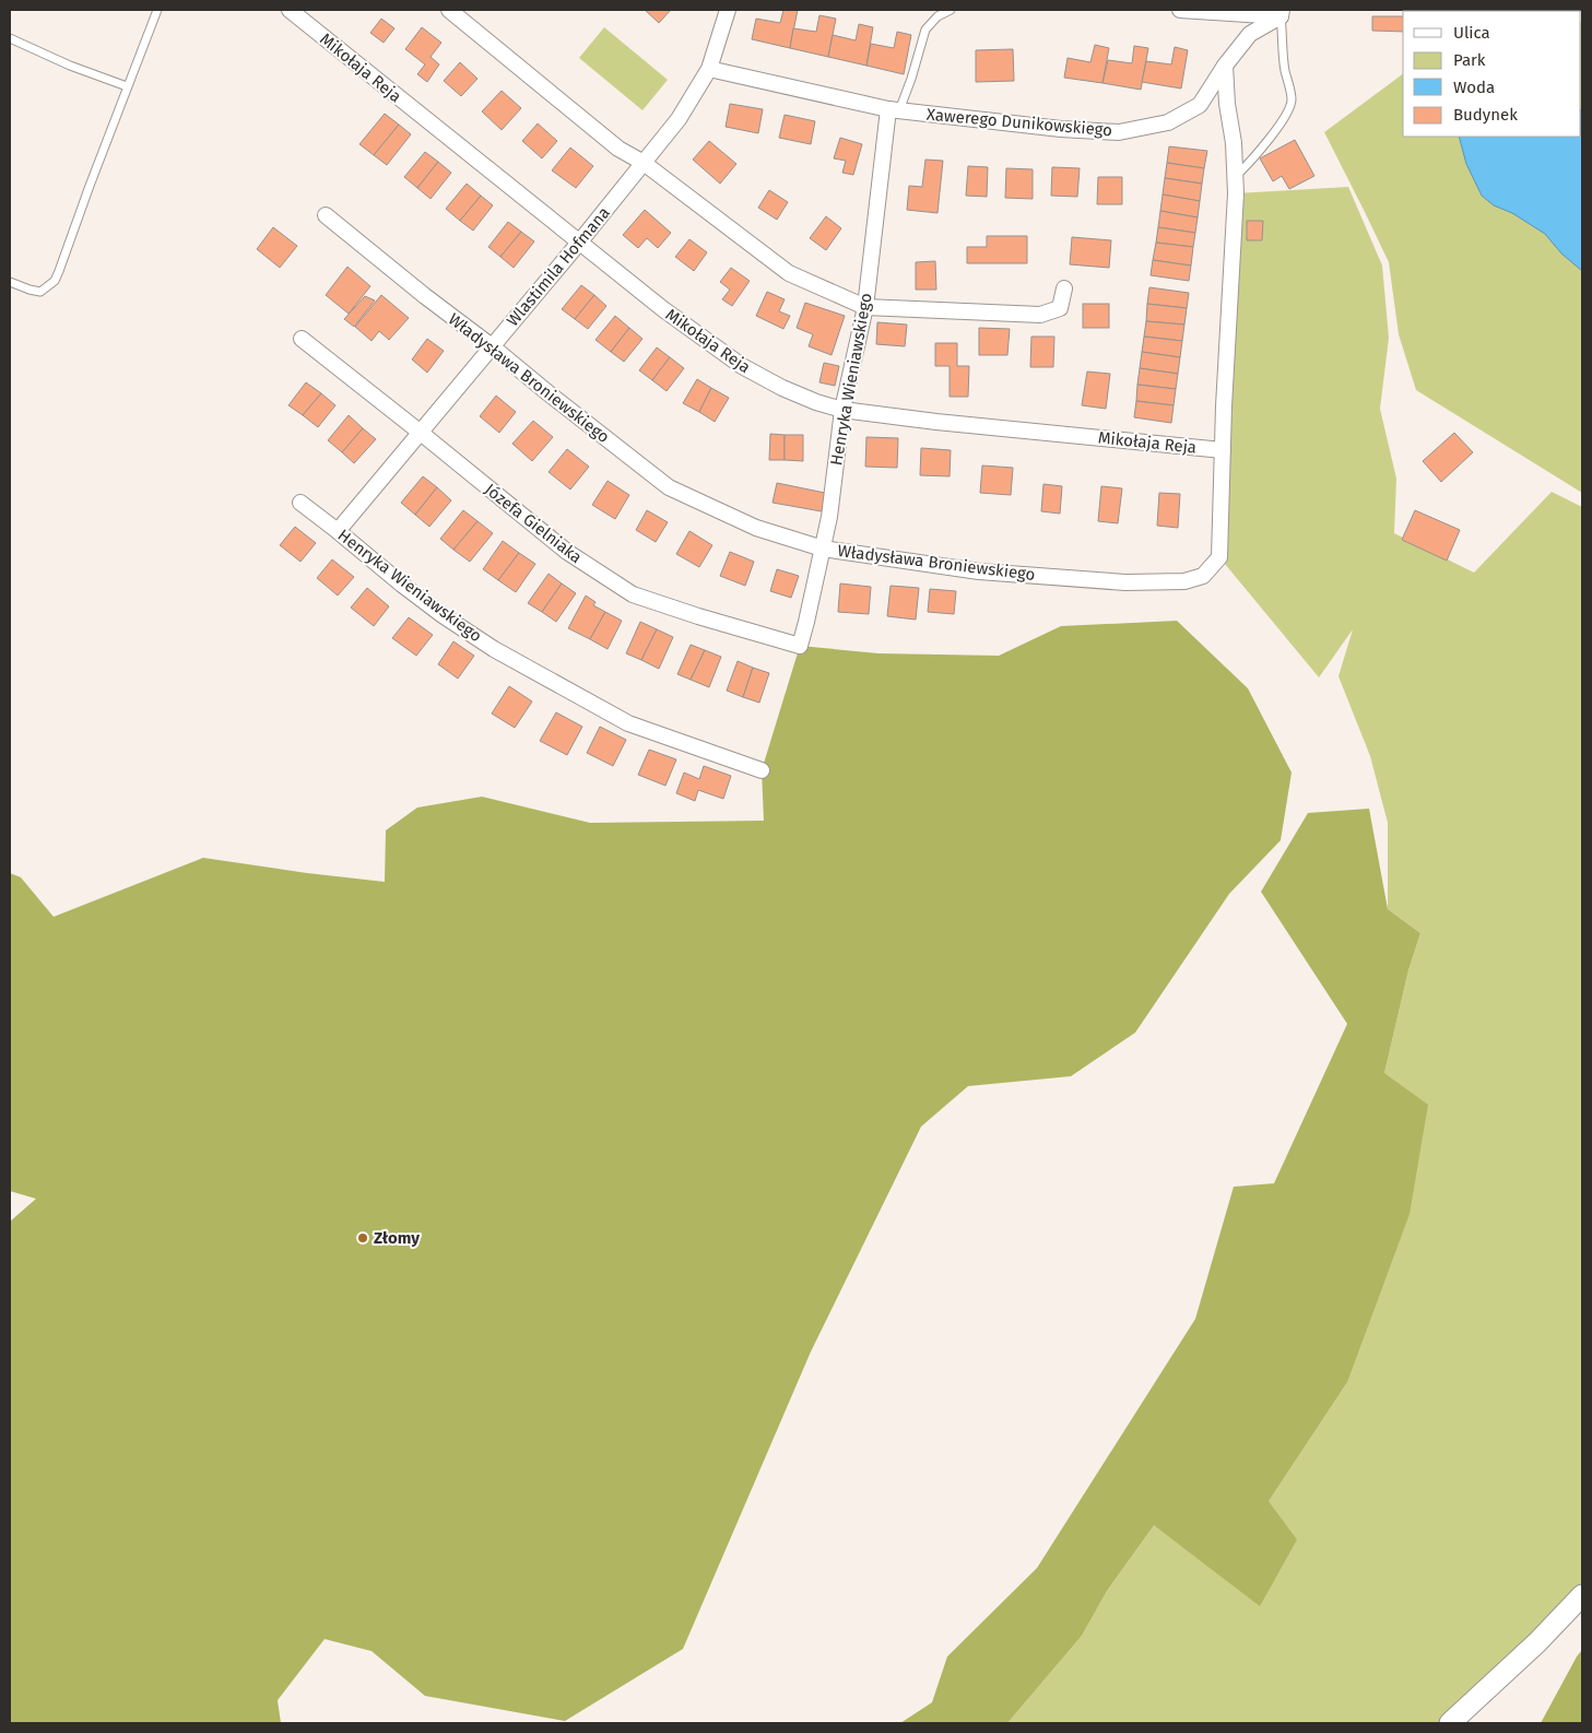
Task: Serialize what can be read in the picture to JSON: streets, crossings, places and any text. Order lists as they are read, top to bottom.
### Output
{
  "streets": {
    "street": [
      "Mikołaja Reja",
      "Xawerego Dunikowskiego",
      "Wlastimila Hofmana",
      "Władysława Broniewskiego",
      "Henryka Wieniawskiego",
      "Józefa Gielniaka"
    ]
  },
  "crossings": [
    ["Mikołaja Reja", "Wlastimila Hofmana"],
    ["Mikołaja Reja", "Władysława Broniewskiego"],
    ["Mikołaja Reja", "Henryka Wieniawskiego"],
    ["Xawerego Dunikowskiego", "Wlastimila Hofmana"],
    ["Xawerego Dunikowskiego", "Władysława Broniewskiego"],
    ["Xawerego Dunikowskiego", "Henryka Wieniawskiego"],
    ["Wlastimila Hofmana", "Władysława Broniewskiego"],
    ["Wlastimila Hofmana", "Henryka Wieniawskiego"],
    ["Wlastimila Hofmana", "Józefa Gielniaka"],
    ["Władysława Broniewskiego", "Henryka Wieniawskiego"],
    ["Henryka Wieniawskiego", "Józefa Gielniaka"]
  ],
  "places": ["Złomy"],
  "legend": [
    "Ulica",
    "Park",
    "Woda",
    "Budynek"
  ]
}
